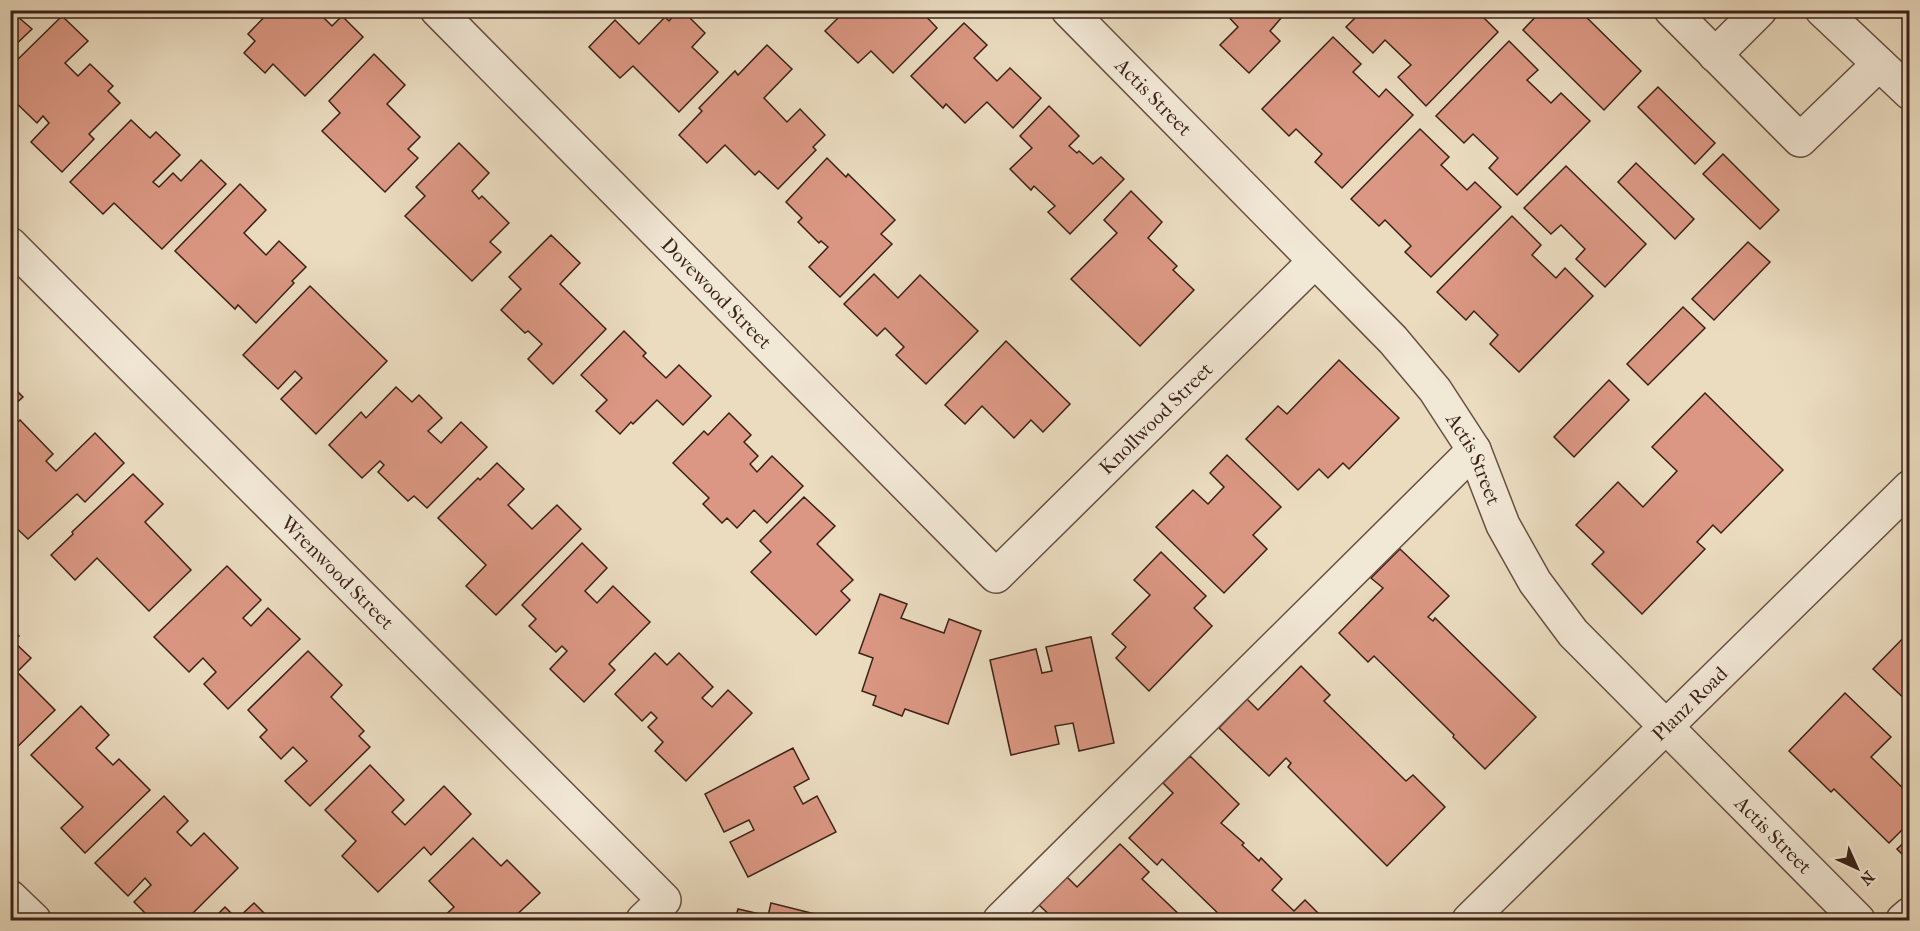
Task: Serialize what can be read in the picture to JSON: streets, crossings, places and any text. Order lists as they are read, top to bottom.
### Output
{
  "streets": {
    "street": [
      "Actis Street",
      "Dovewood Street",
      "Knollwood Street",
      "Wrenwood Street",
      "Planz Road"
    ]
  },
  "crossings": [
    ["Actis Street", "Knollwood Street"],
    ["Actis Street", "Planz Road"],
    ["Dovewood Street", "Knollwood Street"]
  ],
  "north": "bottom right"
}
